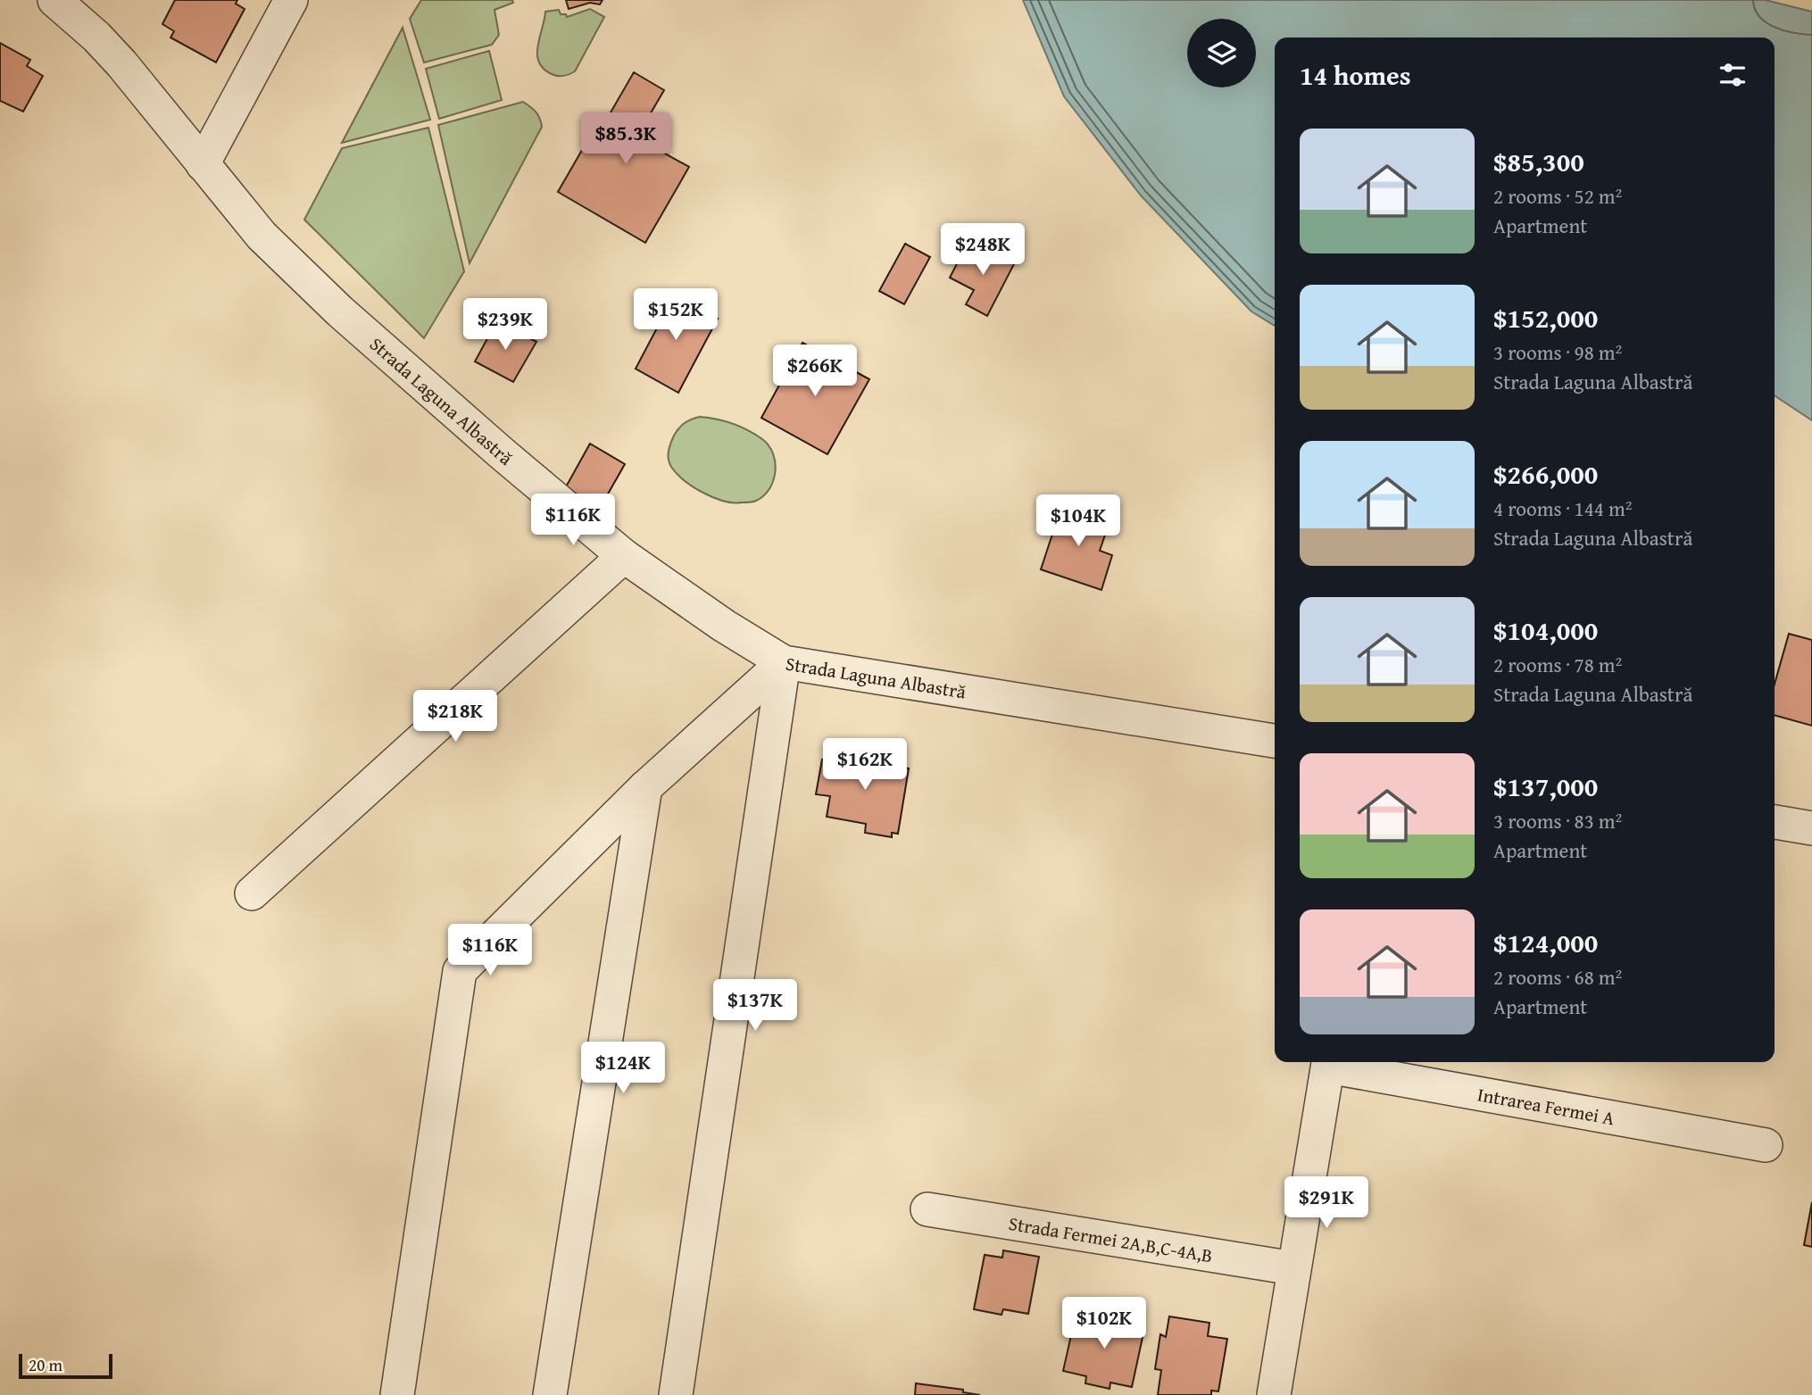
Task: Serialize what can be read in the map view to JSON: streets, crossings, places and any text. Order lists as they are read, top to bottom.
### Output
{
  "streets": {
    "street": ["Strada Laguna Albastră", "Intrarea Fermei A", "Strada Fermei 2A,B,C-4A,B"]
  },
  "scale_bar": "20 m",
  "page": {
    "heading": "14 homes",
    "price": [
      "$85.3K",
      "$248K",
      "$152K",
      "$239K",
      "$266K",
      "$116K",
      "$104K",
      "$218K",
      "$162K",
      "$116K",
      "$137K",
      "$124K",
      "$291K",
      "$102K"
    ],
    "list": [
      {
        "name": "$85,300",
        "note": "2 rooms · 52 m² · Apartment"
      },
      {
        "name": "$152,000",
        "note": "3 rooms · 98 m² · Strada Laguna Albastră"
      },
      {
        "name": "$266,000",
        "note": "4 rooms · 144 m² · Strada Laguna Albastră"
      },
      {
        "name": "$104,000",
        "note": "2 rooms · 78 m² · Strada Laguna Albastră"
      },
      {
        "name": "$137,000",
        "note": "3 rooms · 83 m² · Apartment"
      },
      {
        "name": "$124,000",
        "note": "2 rooms · 68 m² · Apartment"
      }
    ],
    "scale": "20 m"
  }
}
